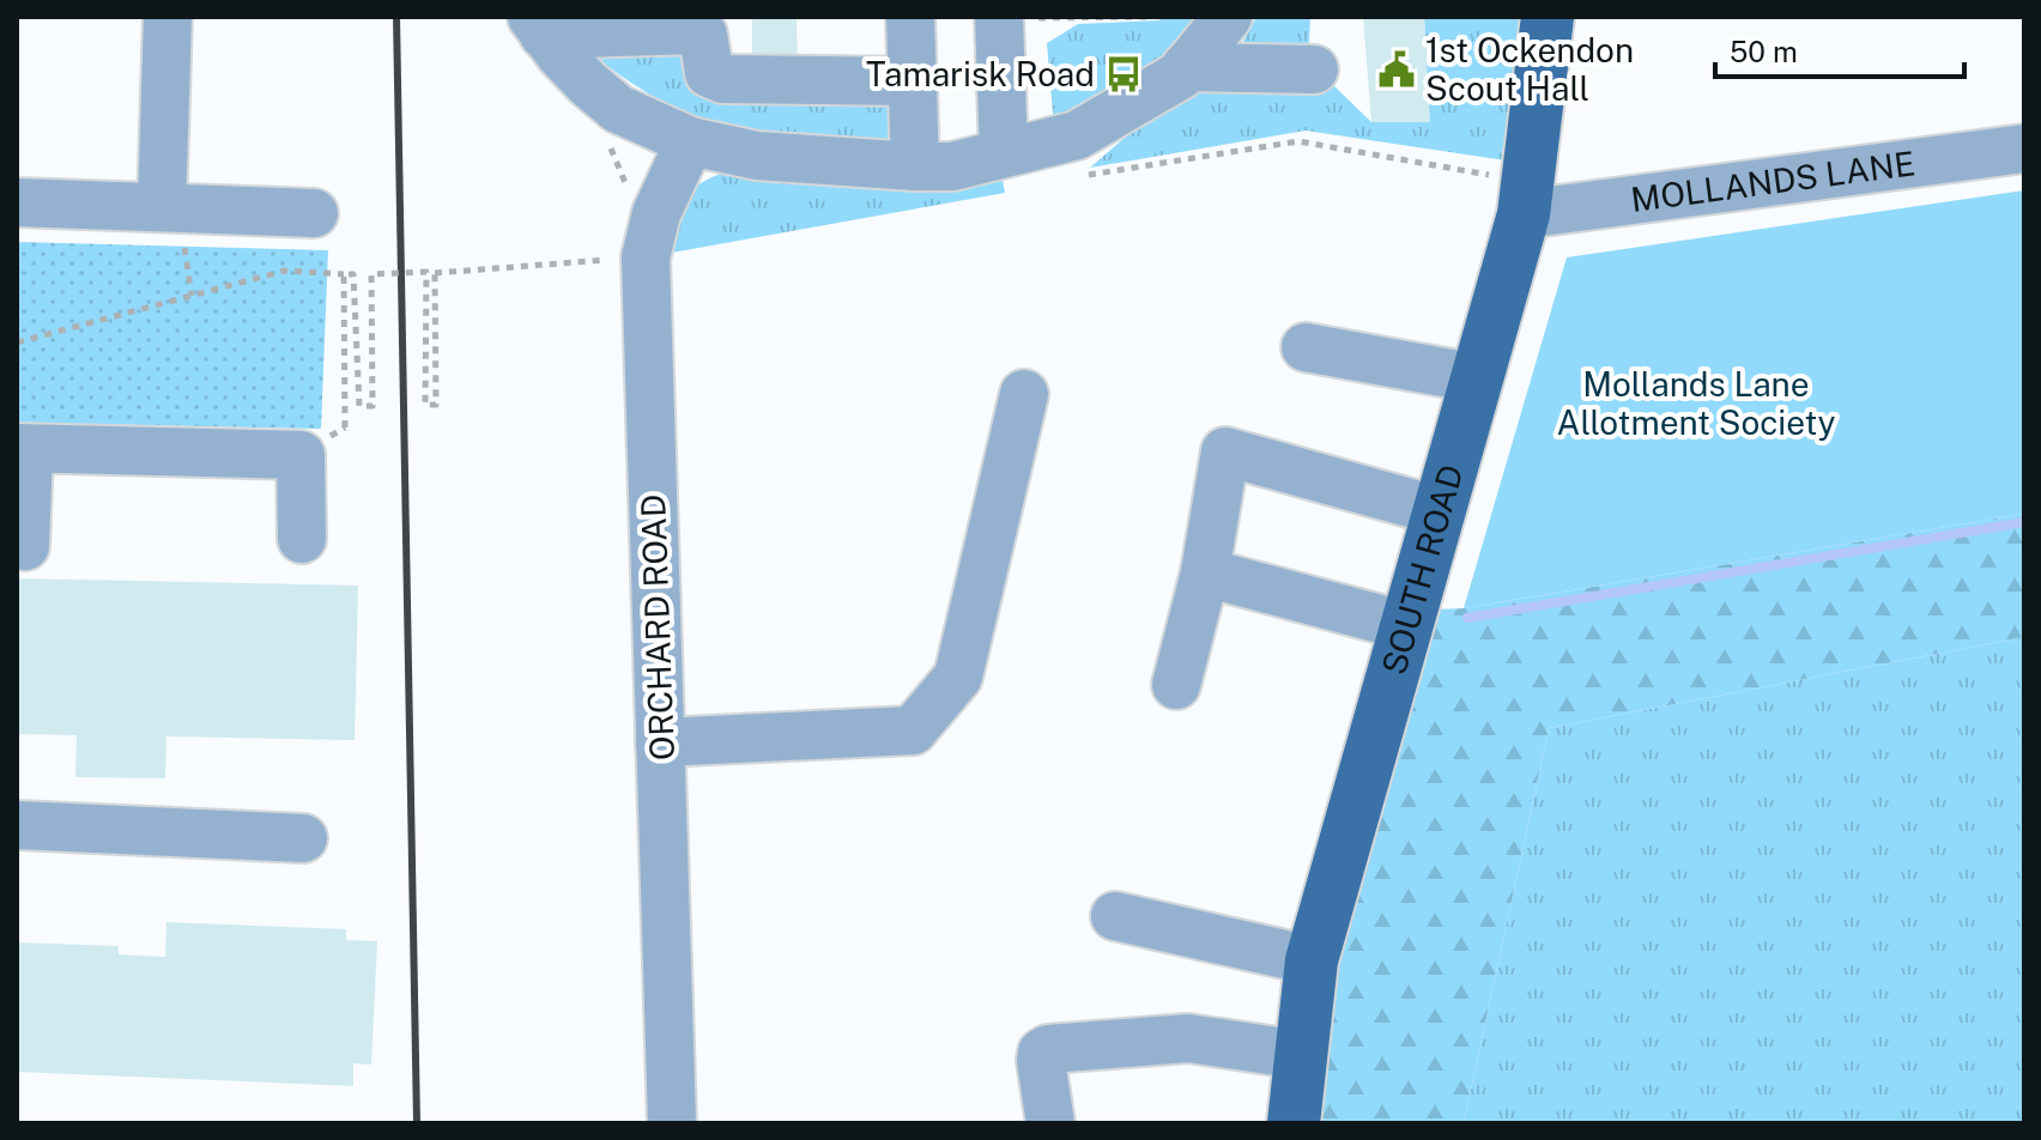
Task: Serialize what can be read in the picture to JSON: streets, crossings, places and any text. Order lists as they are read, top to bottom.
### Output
{
  "streets": {
    "main road": ["SOUTH ROAD"],
    "street": ["MOLLANDS LANE", "ORCHARD ROAD"]
  },
  "crossings": [
    ["MOLLANDS LANE", "SOUTH ROAD"]
  ],
  "parks": ["Mollands Lane Allotment Society"],
  "places": {
    "public building": ["1st Ockendon Scout Hall"],
    "bus stop": ["Tamarisk Road"]
  },
  "scale_bar": "50 m"
}
